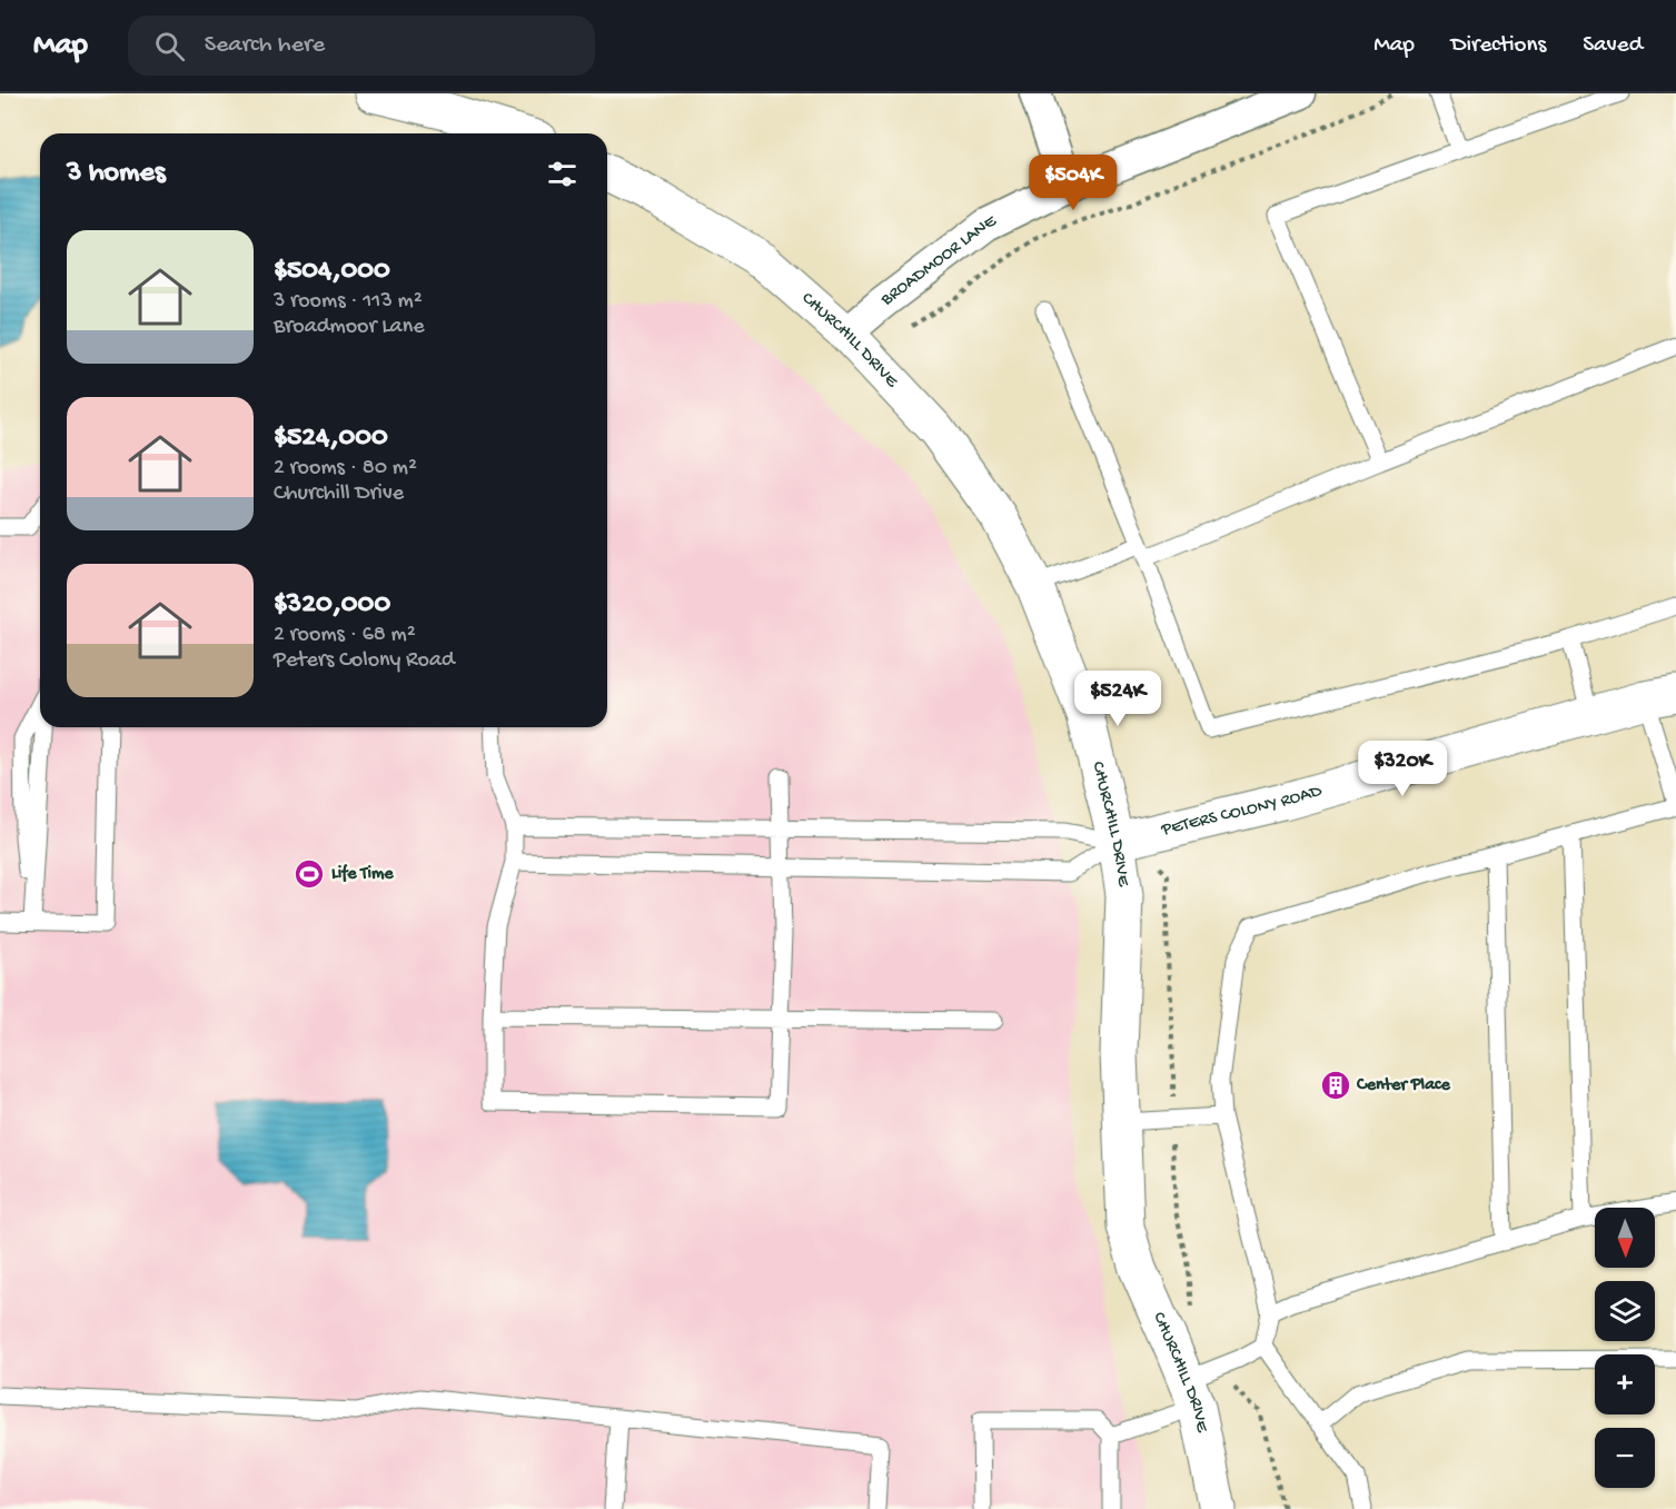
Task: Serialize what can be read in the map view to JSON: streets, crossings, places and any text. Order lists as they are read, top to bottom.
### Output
{
  "streets": {
    "street": ["BROADMOOR LANE", "CHURCHILL DRIVE", "PETERS COLONY ROAD"]
  },
  "crossings": [
    ["BROADMOOR LANE", "CHURCHILL DRIVE"],
    ["CHURCHILL DRIVE", "PETERS COLONY ROAD"]
  ],
  "places": {
    "sports": ["Life Time"],
    "building": ["Center Place"]
  },
  "north": "bottom",
  "page": {
    "header": "Map",
    "search": "Search here",
    "nav": ["Map", "Directions", "Saved"],
    "heading": "3 homes",
    "price": ["$504K", "$524K", "$320K"],
    "list": [
      {
        "name": "$504,000",
        "note": "3 rooms · 113 m² · Broadmoor Lane"
      },
      {
        "name": "$524,000",
        "note": "2 rooms · 80 m² · Churchill Drive"
      },
      {
        "name": "$320,000",
        "note": "2 rooms · 68 m² · Peters Colony Road"
      }
    ],
    "map_buttons": ["+", "−"]
  }
}
